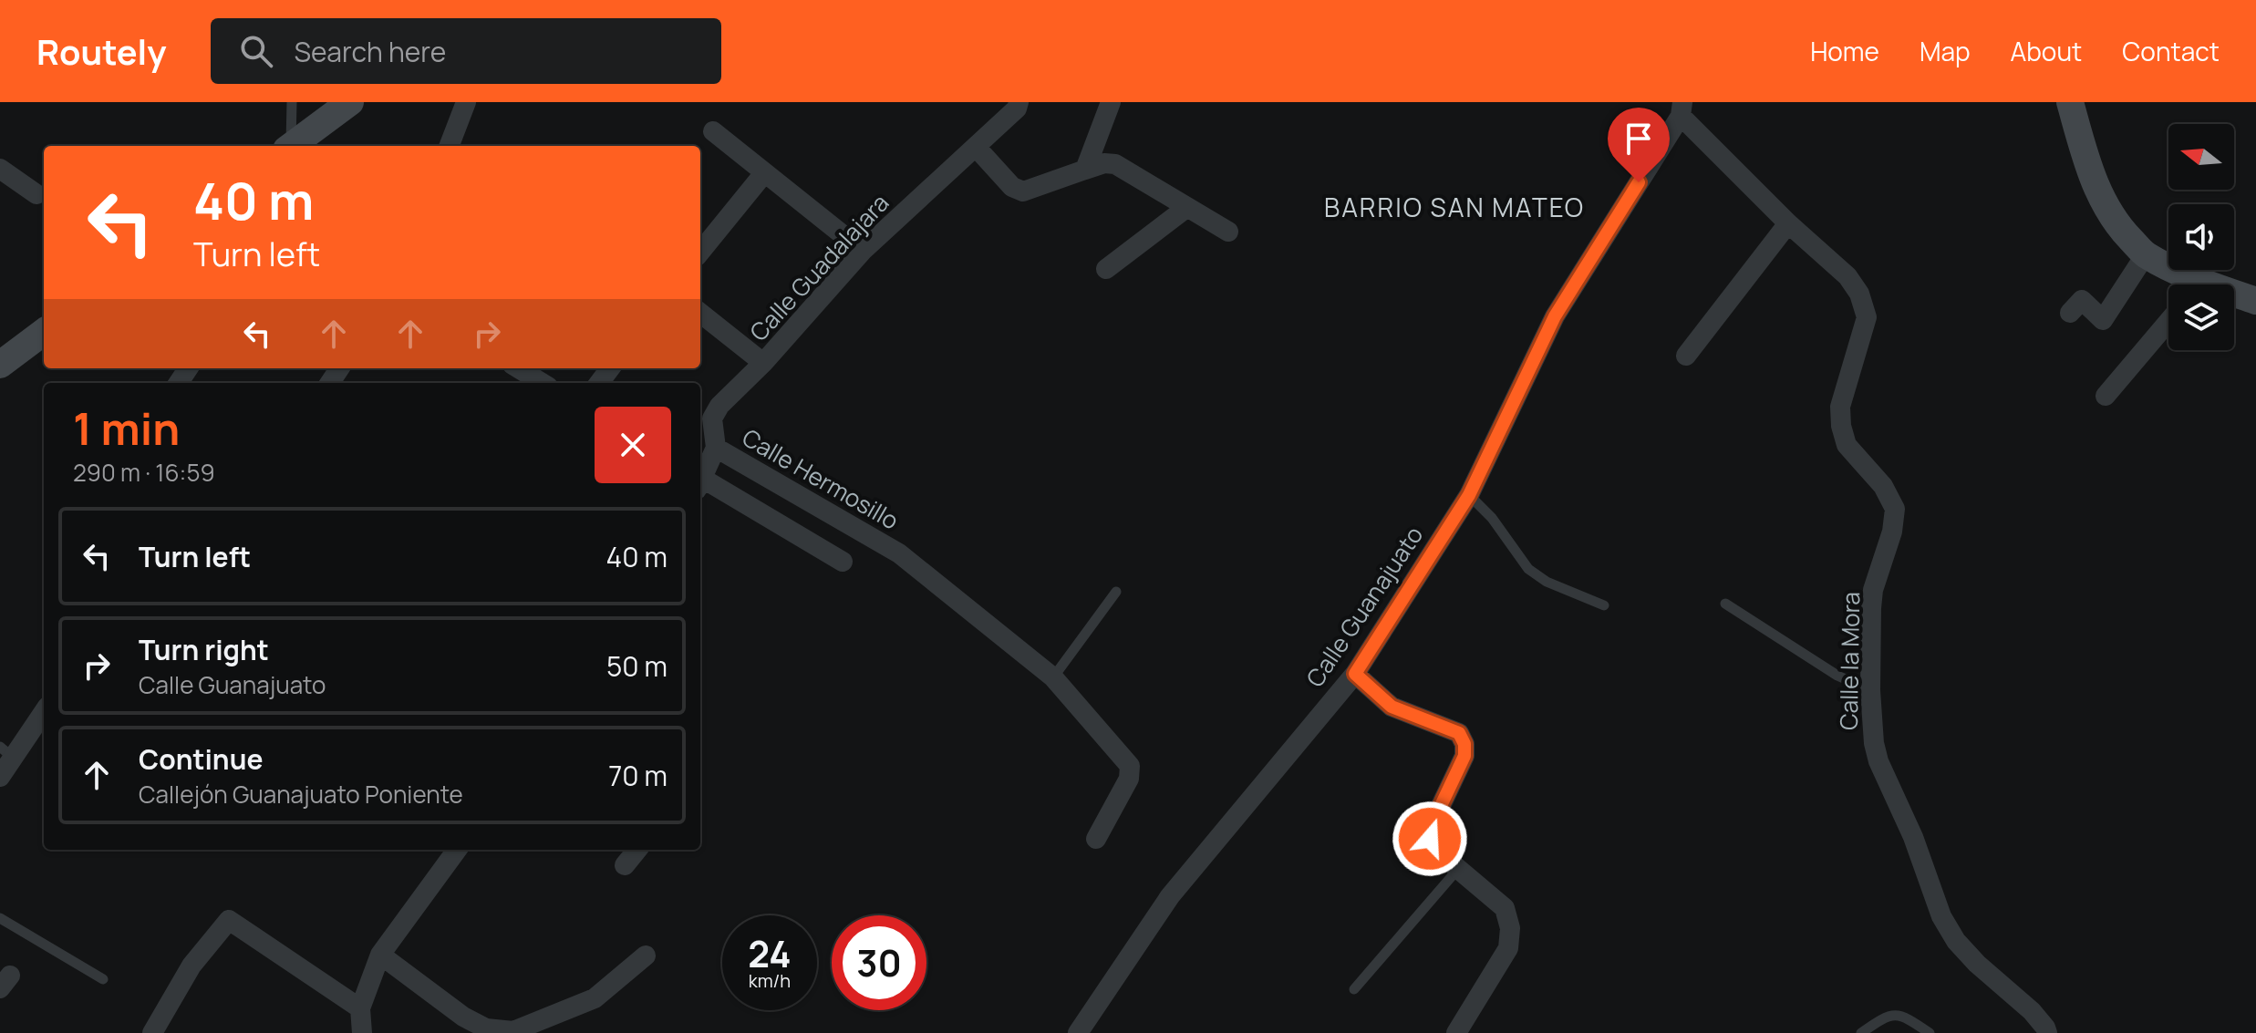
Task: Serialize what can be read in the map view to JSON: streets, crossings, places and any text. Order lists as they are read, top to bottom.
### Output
{
  "streets": {
    "street": [
      "Calle Guadalajara",
      "Calle Hermosillo",
      "Calle Guanajuato",
      "Calle la Mora"
    ]
  },
  "crossings": [
    ["Calle Guadalajara", "Calle Hermosillo"],
    ["Calle Guanajuato", "Calle la Mora"]
  ],
  "districts": ["BARRIO SAN MATEO"],
  "north": "left",
  "page": {
    "header": "Routely",
    "search": "Search here",
    "nav": [
      "Home",
      "Map",
      "About",
      "Contact"
    ],
    "turn": ["40 m", "Turn left"],
    "heading": ["1 min", "290 m · 16:59"],
    "list": [
      {
        "name": "Turn left",
        "value": "40 m"
      },
      {
        "name": "Turn right",
        "note": "Calle Guanajuato",
        "value": "50 m"
      },
      {
        "name": "Continue",
        "note": "Callejón Guanajuato Poniente",
        "value": "70 m"
      }
    ],
    "speed": "24 km/h",
    "limit": "30"
  }
}
